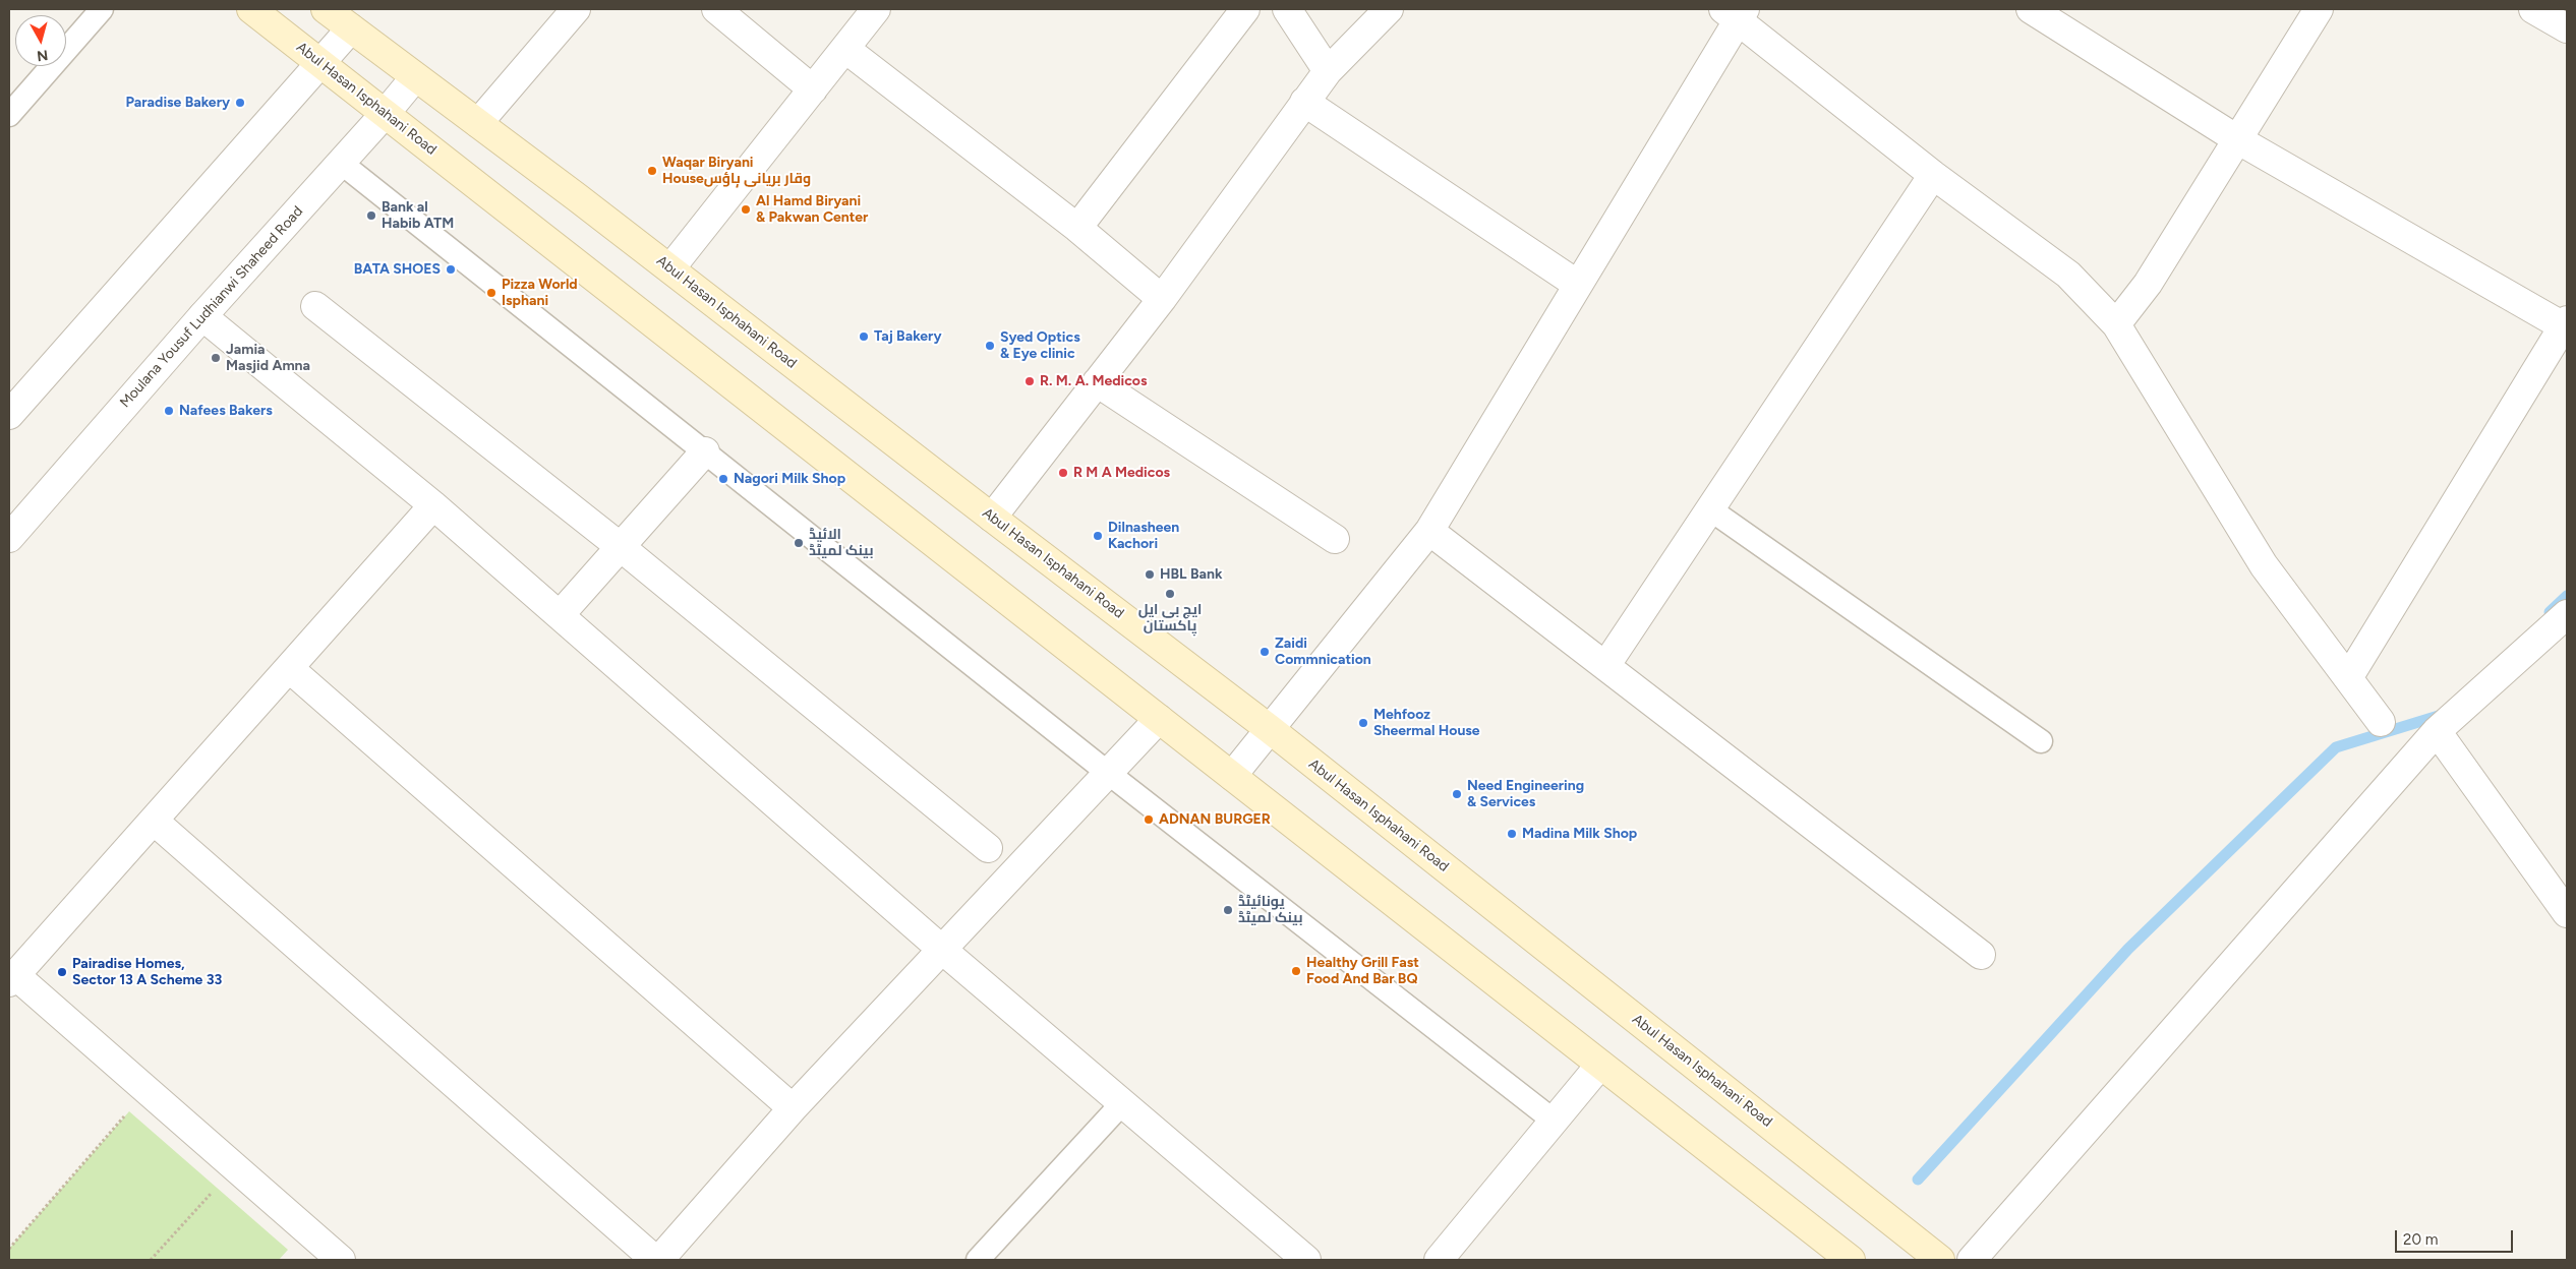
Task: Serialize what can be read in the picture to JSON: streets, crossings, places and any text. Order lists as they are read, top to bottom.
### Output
{
  "streets": {
    "main road": ["Abul Hasan Isphahani Road"],
    "street": ["Moulana Yousuf Ludhianwi Shaheed Road"]
  },
  "crossings": [
    ["Abul Hasan Isphahani Road", "Moulana Yousuf Ludhianwi Shaheed Road"]
  ],
  "places": [
    "Paradise Bakery",
    "Waqar Biryani Houseوقار بریانی ہاؤس",
    "Al Hamd Biryani & Pakwan Center",
    "Bank al Habib ATM",
    "BATA SHOES",
    "Pizza World Isphani",
    "Taj Bakery",
    "Syed Optics & Eye clinic",
    "Jamia Masjid Amna",
    "R. M. A. Medicos",
    "Nafees Bakers",
    "R M A Medicos",
    "Nagori Milk Shop",
    "Dilnasheen Kachori",
    "الائیڈ بینک لمیٹڈ",
    "HBL Bank",
    "ایچ بی ایل پاکستان",
    "Zaidi Commnication",
    "Mehfooz Sheermal House",
    "Need Engineering & Services",
    "ADNAN BURGER",
    "Madina Milk Shop",
    "یونائیٹڈ بینک لمیٹڈ",
    "Healthy Grill Fast Food And Bar BQ",
    "Pairadise Homes, Sector 13 A Scheme 33"
  ],
  "scale_bar": "20 m",
  "north": "bottom"
}
